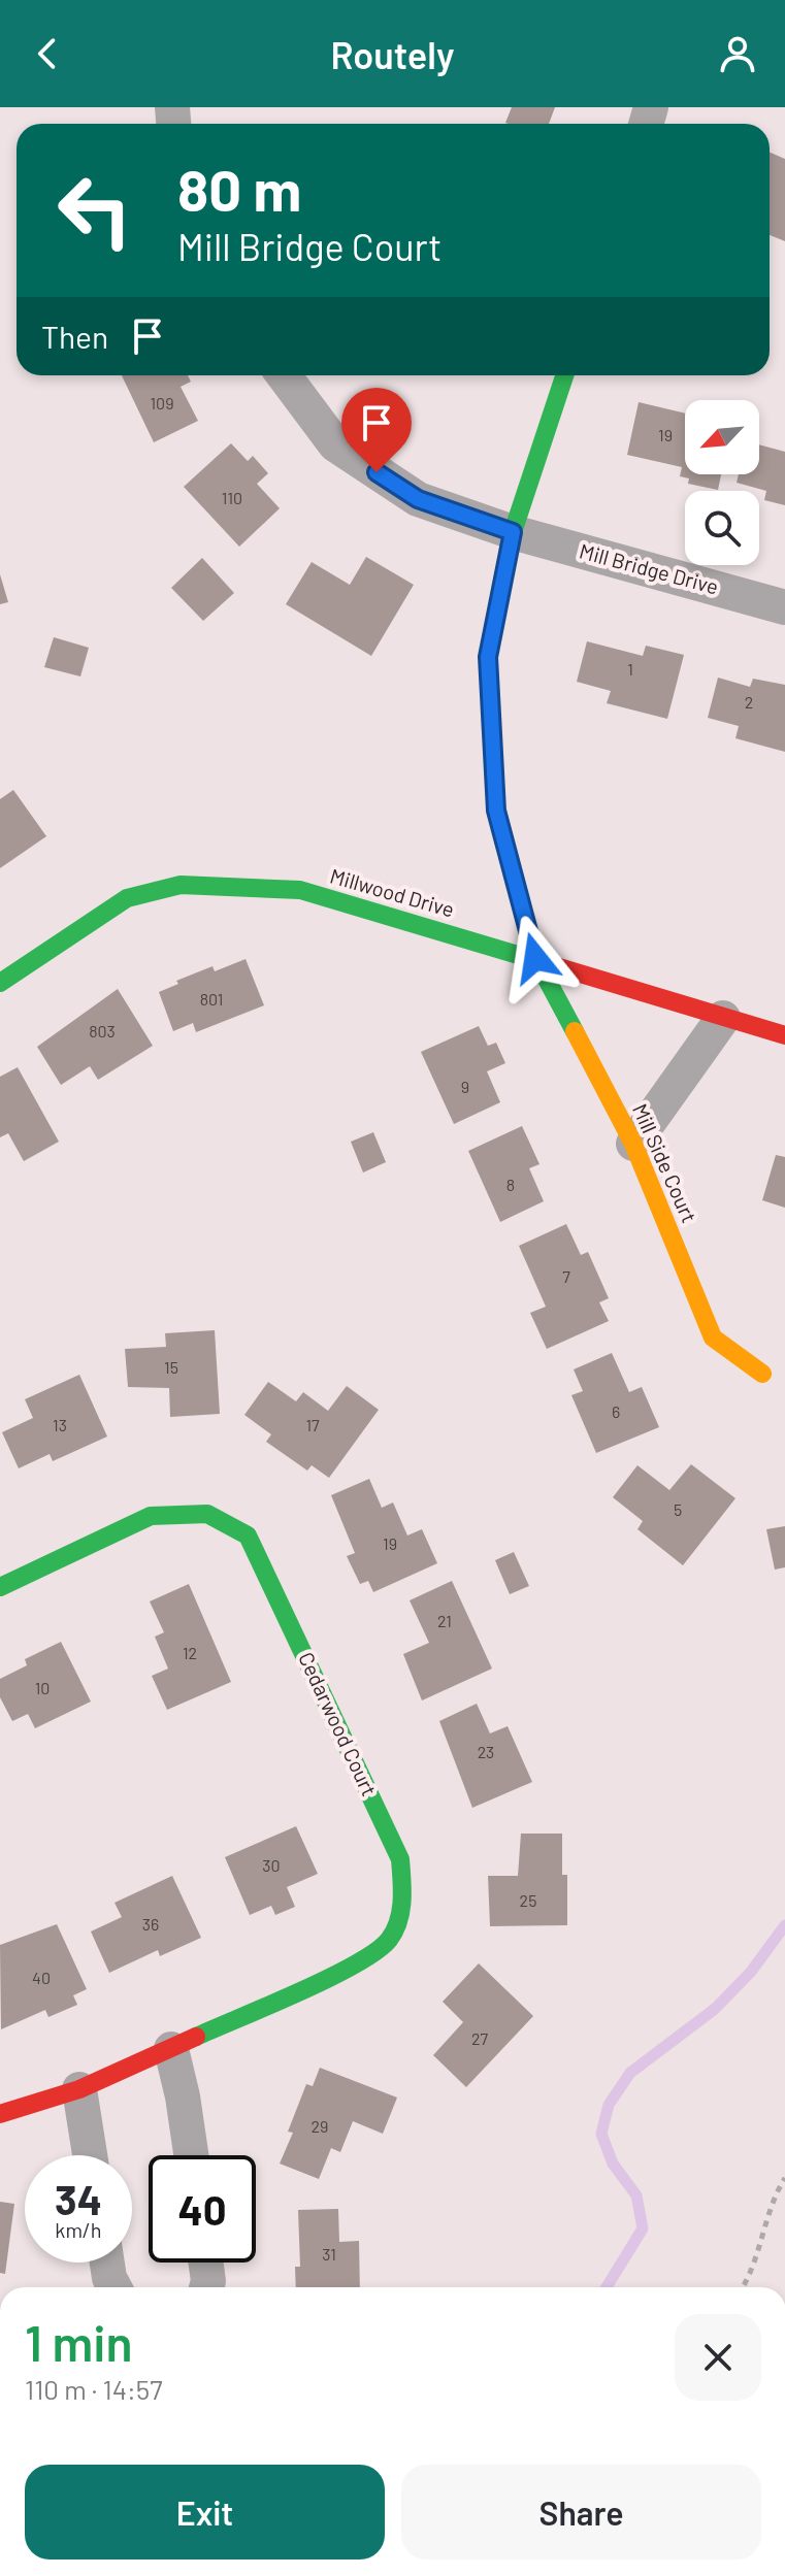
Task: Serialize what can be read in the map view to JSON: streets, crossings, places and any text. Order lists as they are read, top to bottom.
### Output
{
  "streets": {
    "street": [
      "Mill Bridge Drive",
      "Millwood Drive",
      "Mill Side Court",
      "Cedarwood Court"
    ]
  },
  "crossings": [
    ["Mill Bridge Drive", "Mill Side Court"],
    ["Millwood Drive", "Mill Side Court"]
  ],
  "house_numbers": [
    "109",
    "19",
    "110",
    "1",
    "2",
    "801",
    "803",
    "9",
    "8",
    "7",
    "15",
    "6",
    "13",
    "17",
    "5",
    "19",
    "21",
    "12",
    "10",
    "23",
    "30",
    "25",
    "36",
    "40",
    "27",
    "29",
    "31"
  ],
  "north": "bottom left",
  "page": {
    "header": "Routely",
    "turn": ["80 m", "Mill Bridge Court"],
    "then": "Then",
    "speed": "34 km/h",
    "limit": "40",
    "heading": ["1 min", "110 m · 14:57"],
    "buttons": ["Exit", "Share"]
  }
}
